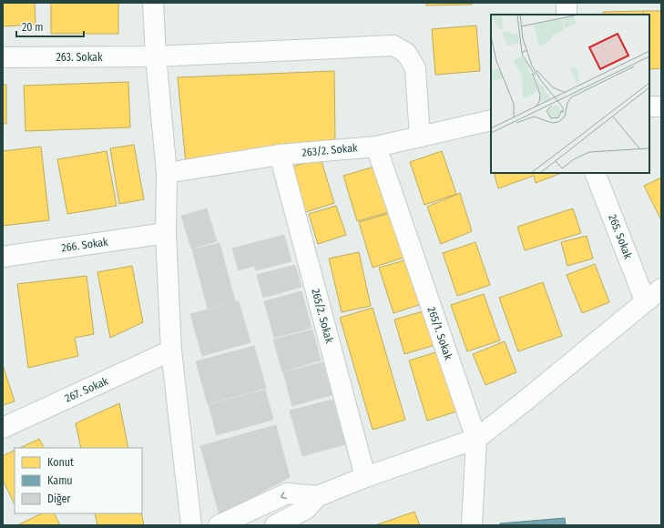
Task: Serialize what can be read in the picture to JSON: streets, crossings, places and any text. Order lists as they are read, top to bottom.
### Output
{
  "streets": {
    "street": [
      "263. Sokak",
      "263/2. Sokak",
      "265. Sokak",
      "266. Sokak",
      "265/2. Sokak",
      "265/1. Sokak",
      "267. Sokak"
    ]
  },
  "crossings": [
    ["263. Sokak", "263/2. Sokak"],
    ["263/2. Sokak", "265/2. Sokak"],
    ["263/2. Sokak", "265/1. Sokak"]
  ],
  "legend": ["Konut", "Kamu", "Diğer"],
  "scale_bar": "20 m"
}
